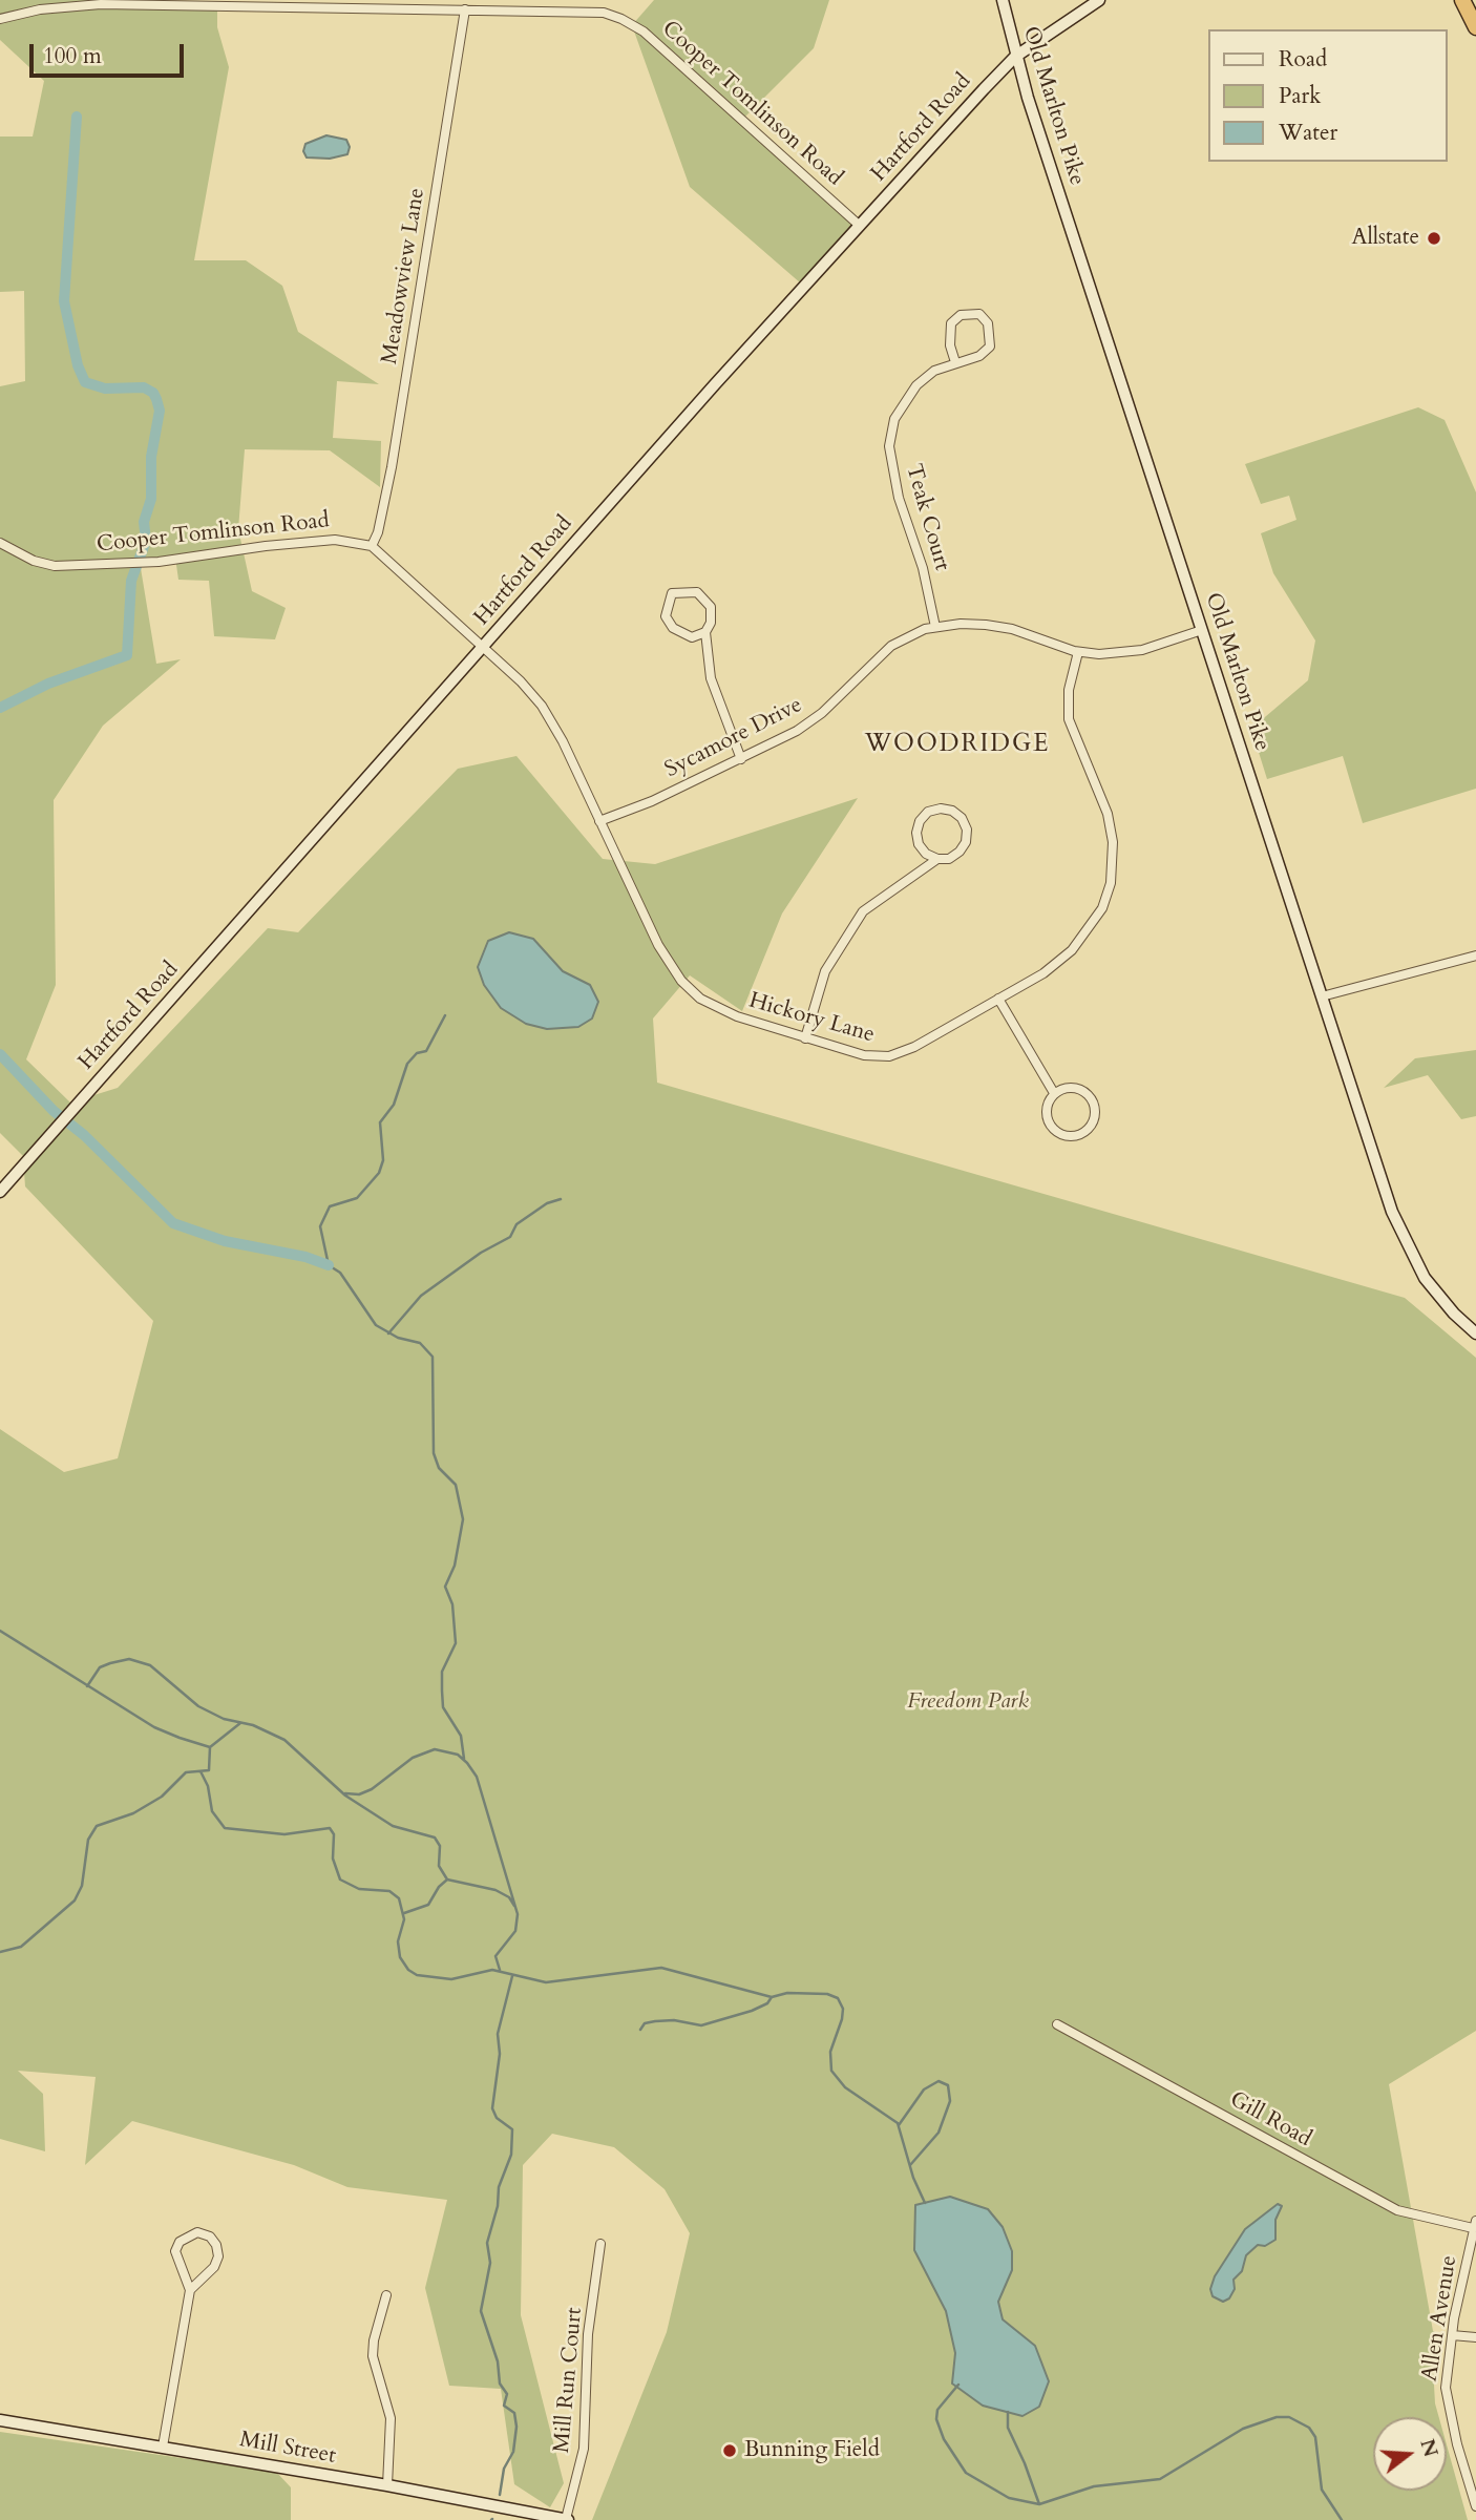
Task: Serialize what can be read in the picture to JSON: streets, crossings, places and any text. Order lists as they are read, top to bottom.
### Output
{
  "streets": {
    "street": [
      "Cooper Tomlinson Road",
      "Old Marlton Pike",
      "Hartford Road",
      "Meadowview Lane",
      "Teak Court",
      "Sycamore Drive",
      "Hickory Lane",
      "Gill Road",
      "Allen Avenue",
      "Mill Run Court",
      "Mill Street"
    ]
  },
  "crossings": [
    ["Cooper Tomlinson Road", "Hartford Road"],
    ["Cooper Tomlinson Road", "Meadowview Lane"],
    ["Old Marlton Pike", "Hartford Road"],
    ["Old Marlton Pike", "Sycamore Drive"],
    ["Hartford Road", "Hickory Lane"],
    ["Teak Court", "Sycamore Drive"],
    ["Sycamore Drive", "Hickory Lane"],
    ["Gill Road", "Allen Avenue"],
    ["Mill Run Court", "Mill Street"]
  ],
  "districts": ["WOODRIDGE"],
  "parks": ["Freedom Park"],
  "places": ["Allstate", "Bunning Field"],
  "legend": ["Road", "Park", "Water"],
  "scale_bar": "100 m",
  "north": "right"
}
